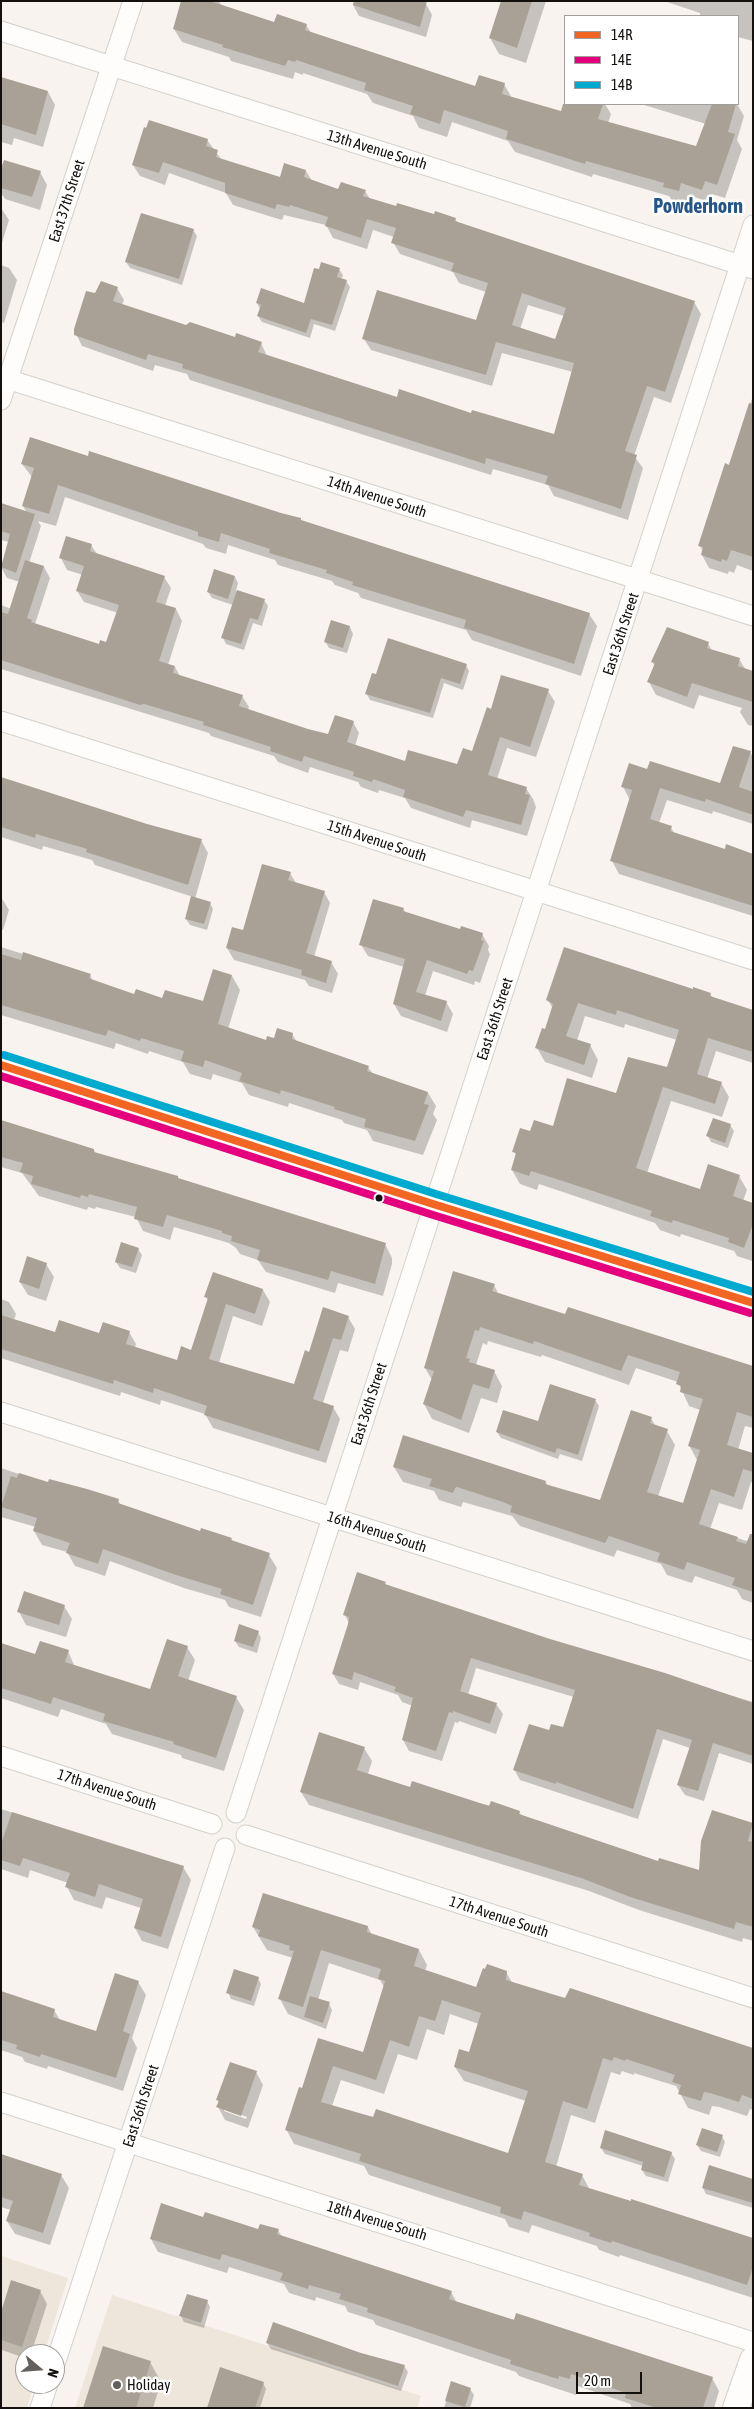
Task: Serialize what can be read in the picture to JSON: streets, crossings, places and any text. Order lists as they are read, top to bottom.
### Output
{
  "streets": {
    "street": [
      "13th Avenue South",
      "East 37th Street",
      "14th Avenue South",
      "East 36th Street",
      "15th Avenue South",
      "16th Avenue South",
      "17th Avenue South",
      "18th Avenue South"
    ]
  },
  "crossings": [
    ["13th Avenue South", "East 37th Street"],
    ["13th Avenue South", "East 36th Street"],
    ["East 37th Street", "14th Avenue South"],
    ["14th Avenue South", "East 36th Street"],
    ["East 36th Street", "15th Avenue South"],
    ["East 36th Street", "16th Avenue South"],
    ["East 36th Street", "17th Avenue South"],
    ["East 36th Street", "18th Avenue South"]
  ],
  "districts": ["Powderhorn"],
  "places": ["Holiday"],
  "lines": ["transit line 14B", "transit line 14R", "transit line 14E"],
  "legend": ["14R", "14E", "14B"],
  "scale_bar": "20 m",
  "north": "right"
}
